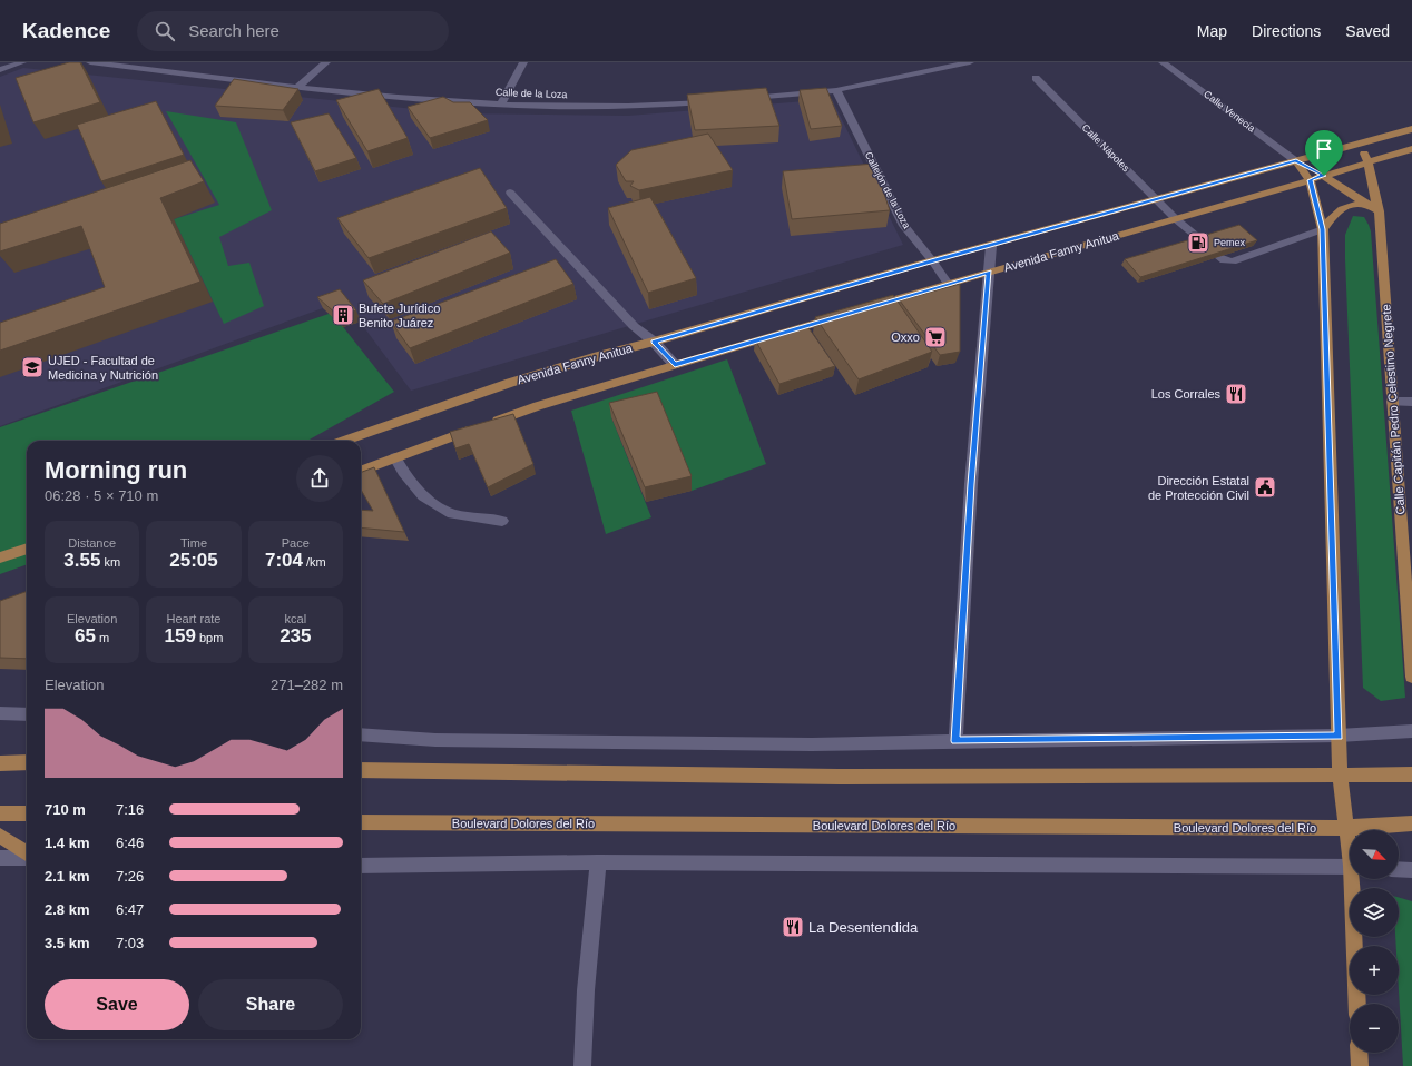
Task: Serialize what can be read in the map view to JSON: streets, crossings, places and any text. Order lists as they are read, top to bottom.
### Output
{
  "streets": {
    "main road": ["Avenida Fanny Anitua", "Calle Capitán Pedro Celestino Negrete", "Boulevard Dolores del Río"],
    "street": [
      "Calle de la Loza",
      "Calle Venecia",
      "Calle Nápoles",
      "Callejón de la Loza"
    ]
  },
  "crossings": [
    ["Calle Venecia", "Avenida Fanny Anitua"],
    ["Calle Nápoles", "Avenida Fanny Anitua"],
    ["Callejón de la Loza", "Avenida Fanny Anitua"],
    ["Avenida Fanny Anitua", "Calle Capitán Pedro Celestino Negrete"]
  ],
  "places": {
    "fuel station": ["Pemex"],
    "building": ["Bufete Jurídico Benito Juárez"],
    "supermarket": ["Oxxo"],
    "school or university": ["UJED - Facultad de Medicina y Nutrición"],
    "restaurant": ["Los Corrales", "La Desentendida"],
    "public building": ["Dirección Estatal de Protección Civil"]
  },
  "north": "bottom right",
  "page": {
    "header": "Kadence",
    "search": "Search here",
    "nav": ["Map", "Directions", "Saved"],
    "heading": ["Morning run", "06:28 · 5 × 710 m"],
    "stats": [
      ["Distance", "3.55 km"],
      ["Time", "25:05"],
      ["Pace", "7:04 /km"],
      ["Elevation", "65 m"],
      ["Heart rate", "159 bpm"],
      ["kcal", "235"]
    ],
    "chart": ["Elevation", "271–282 m"],
    "list": [
      {
        "name": "710 m",
        "note": "7:16"
      },
      {
        "name": "1.4 km",
        "note": "6:46"
      },
      {
        "name": "2.1 km",
        "note": "7:26"
      },
      {
        "name": "2.8 km",
        "note": "6:47"
      },
      {
        "name": "3.5 km",
        "note": "7:03"
      }
    ],
    "map_buttons": ["+", "−"],
    "buttons": ["Save", "Share"]
  }
}
